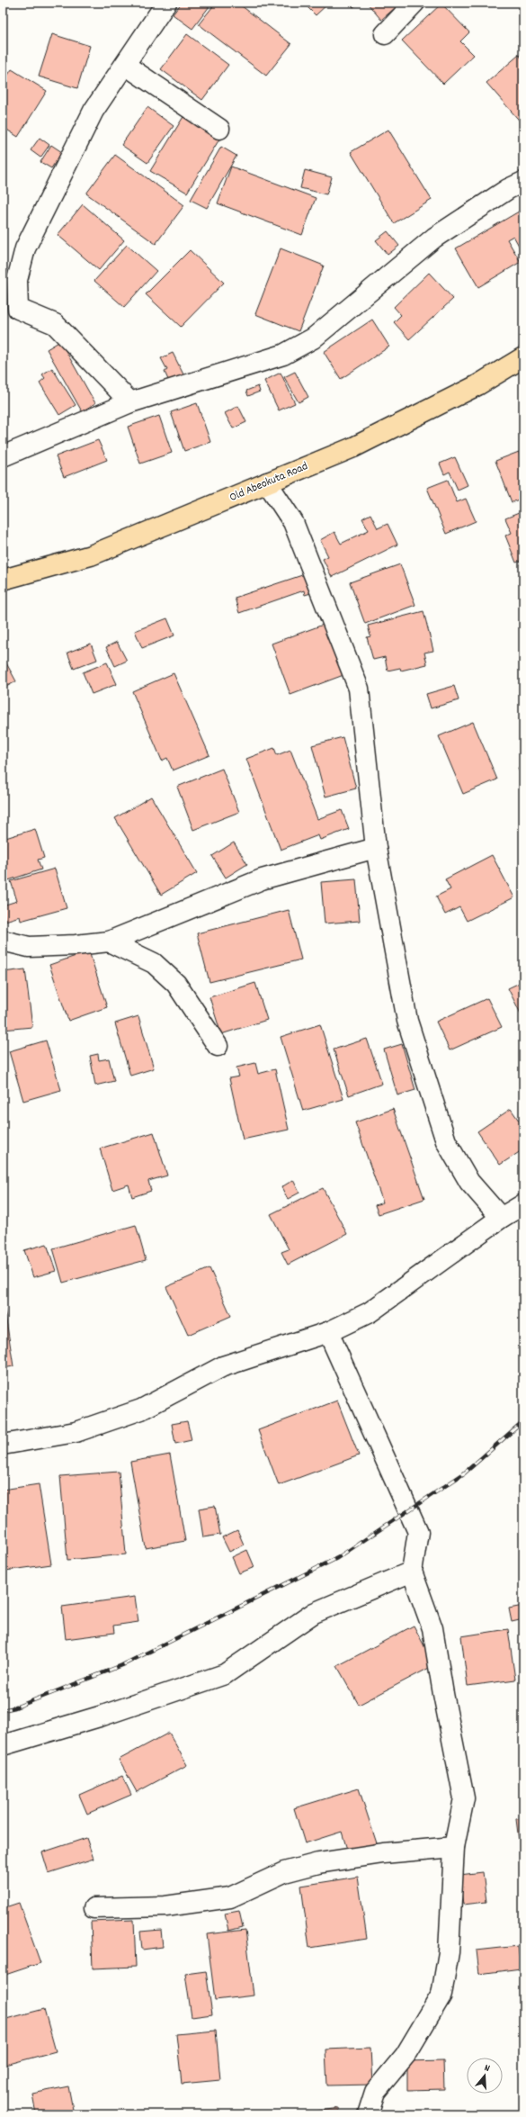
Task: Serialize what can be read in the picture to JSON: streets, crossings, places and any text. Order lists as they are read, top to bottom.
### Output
{
  "streets": {
    "highway": ["Old Abeokuta Road"]
  },
  "north": "top"
}
